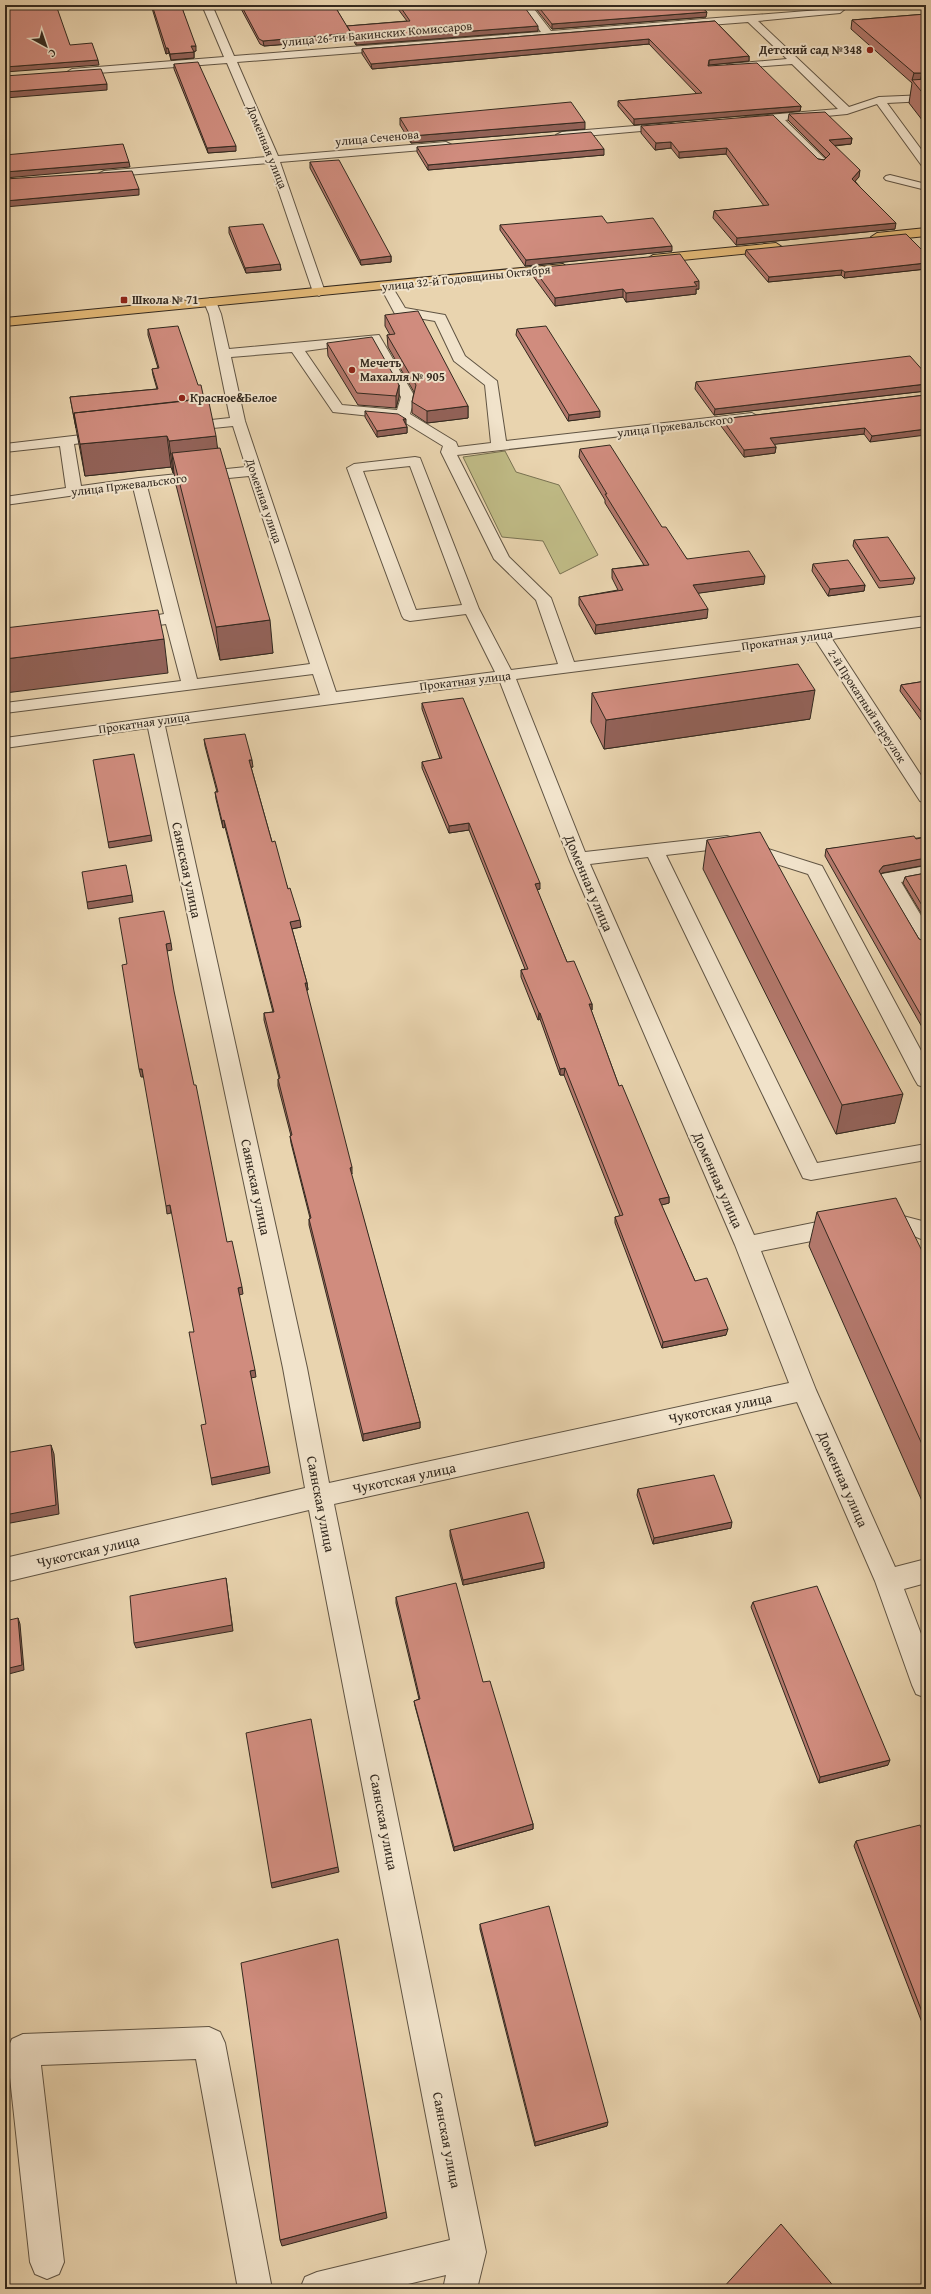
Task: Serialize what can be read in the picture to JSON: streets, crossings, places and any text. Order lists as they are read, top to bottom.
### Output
{
  "streets": {
    "main road": ["улица 32-й Годовщины Октября"],
    "street": [
      "улица 26-ти Бакинских Комиссаров",
      "улица Сеченова",
      "Доменная улица",
      "улица Пржевальского",
      "Прокатная улица",
      "2-й Прокатный переулок",
      "Саянская улица",
      "Чукотская улица"
    ]
  },
  "crossings": [
    ["улица 26-ти Бакинских Комиссаров", "Доменная улица"],
    ["улица Сеченова", "Доменная улица"],
    ["Доменная улица", "улица 32-й Годовщины Октября"],
    ["Доменная улица", "улица Пржевальского"],
    ["Доменная улица", "Прокатная улица"],
    ["Доменная улица", "Чукотская улица"],
    ["Прокатная улица", "2-й Прокатный переулок"],
    ["Прокатная улица", "Саянская улица"],
    ["Саянская улица", "Чукотская улица"]
  ],
  "places": {
    "other": ["Детский сад №348", "Мечеть Махалля № 905", "Красное&Белое"],
    "transit": ["Школа № 71"]
  },
  "north": "bottom right"
}
